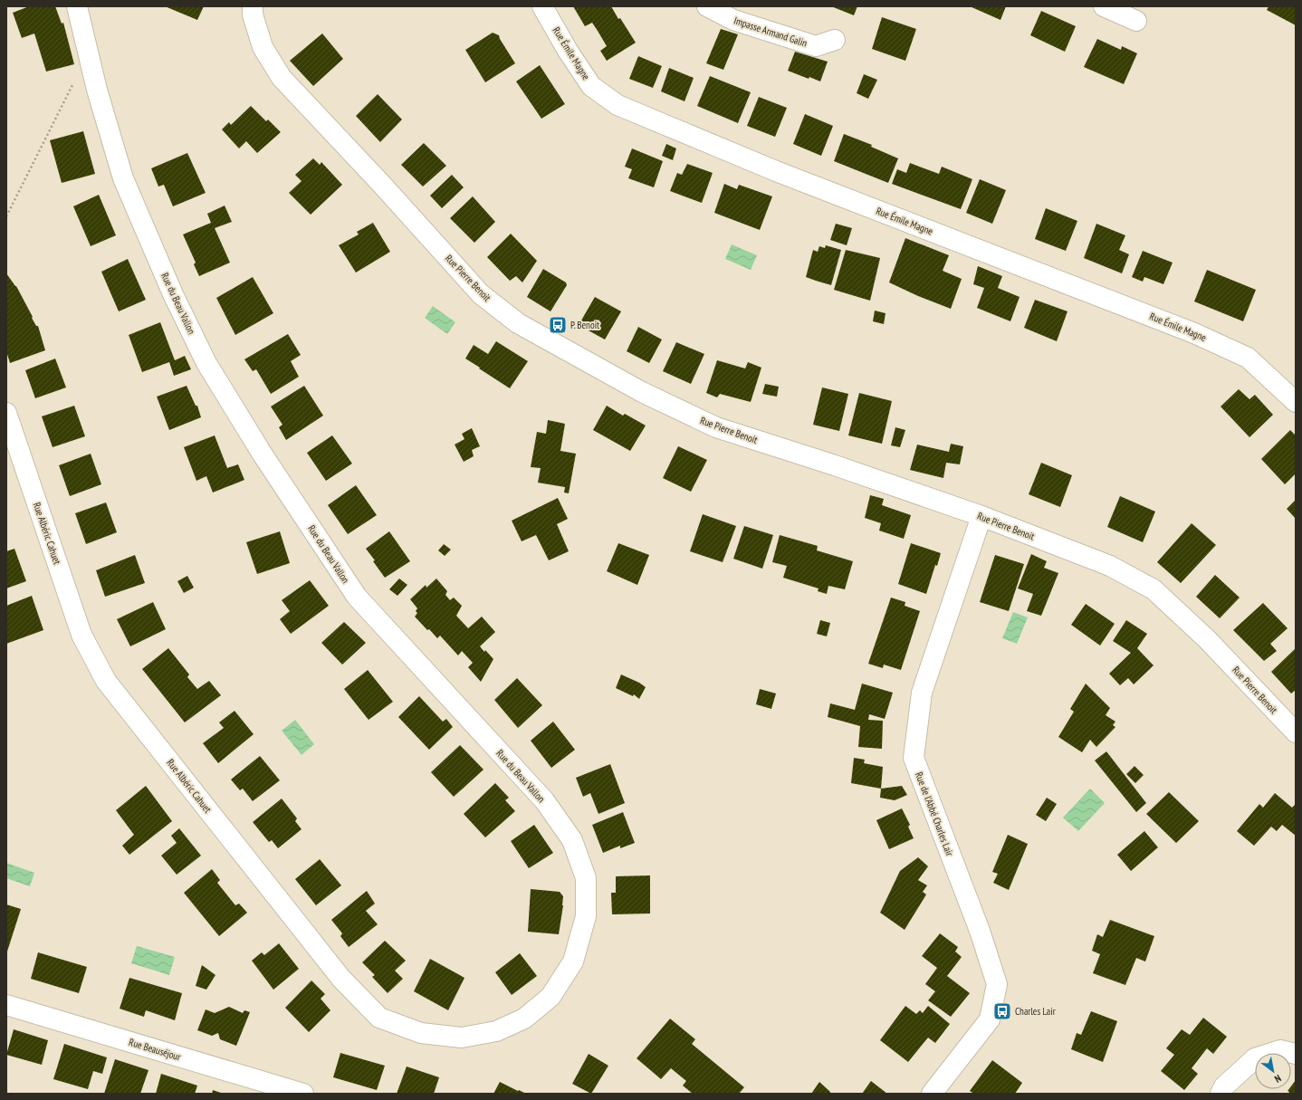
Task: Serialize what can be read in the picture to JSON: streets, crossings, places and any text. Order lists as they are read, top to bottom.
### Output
{
  "streets": {
    "street": [
      "Impasse Armand Galin",
      "Rue Émile Magne",
      "Rue Pierre Benoit",
      "Rue du Beau Vallon",
      "Rue Albéric Cahuet",
      "Rue de l'Abbé Charles Lair",
      "Rue Beauséjour"
    ]
  },
  "crossings": [
    ["Rue Pierre Benoit", "Rue de l'Abbé Charles Lair"],
    ["Rue du Beau Vallon", "Rue Albéric Cahuet"]
  ],
  "places": {
    "bus stop": ["P. Benoit", "Charles Lair"]
  },
  "north": "bottom right"
}
